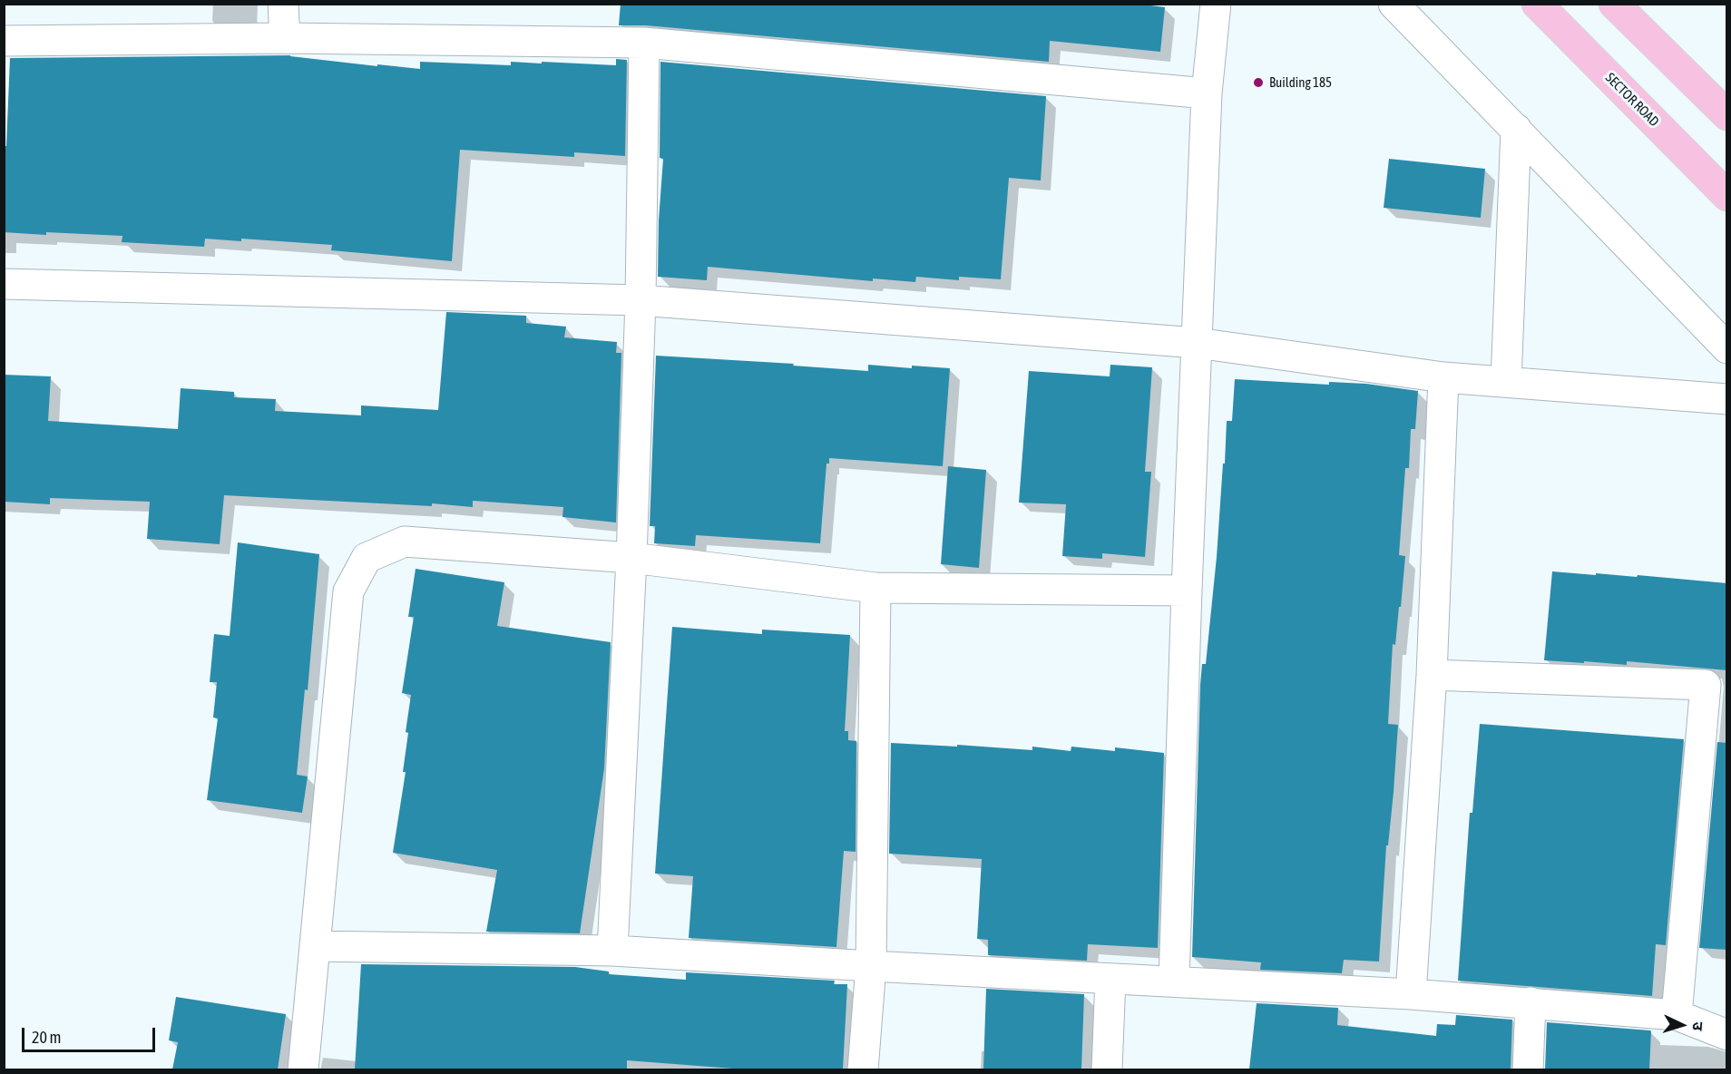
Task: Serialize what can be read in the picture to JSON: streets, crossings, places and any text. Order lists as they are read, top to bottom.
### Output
{
  "streets": {
    "main road": ["SECTOR ROAD"]
  },
  "places": ["Building 185"],
  "scale_bar": "20 m",
  "north": "right"
}
